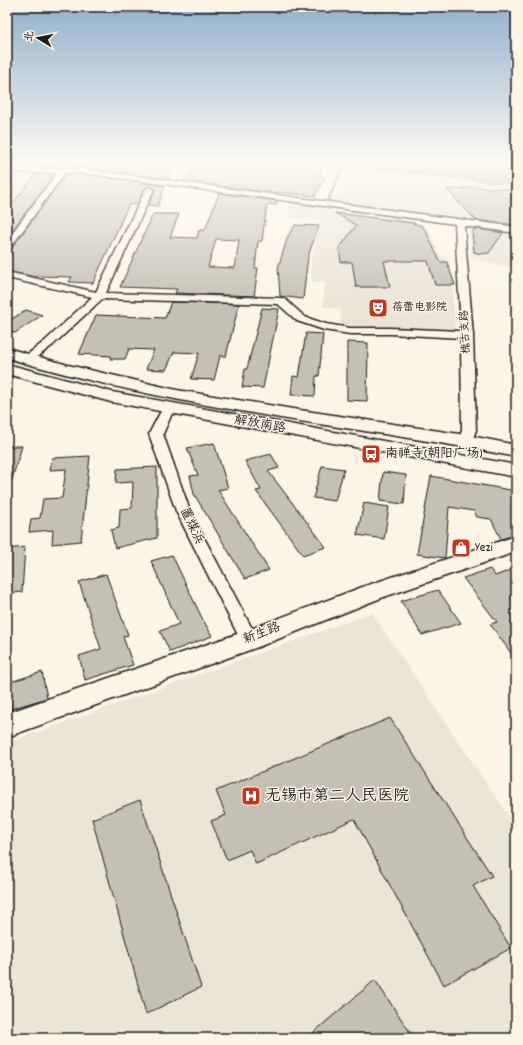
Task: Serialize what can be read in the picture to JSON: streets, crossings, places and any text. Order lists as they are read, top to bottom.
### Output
{
  "streets": {
    "main road": ["解放南路", "新生路"],
    "street": ["槐古支路", "置煤浜"]
  },
  "crossings": [
    ["槐古支路", "解放南路"],
    ["解放南路", "置煤浜"],
    ["置煤浜", "新生路"]
  ],
  "places": {
    "theatre": ["蓓蕾电影院"],
    "bus stop": ["南禅寺(朝阳广场)"],
    "shop": ["Yezi"],
    "hospital": ["无锡市第二人民医院"]
  },
  "north": "left"
}
